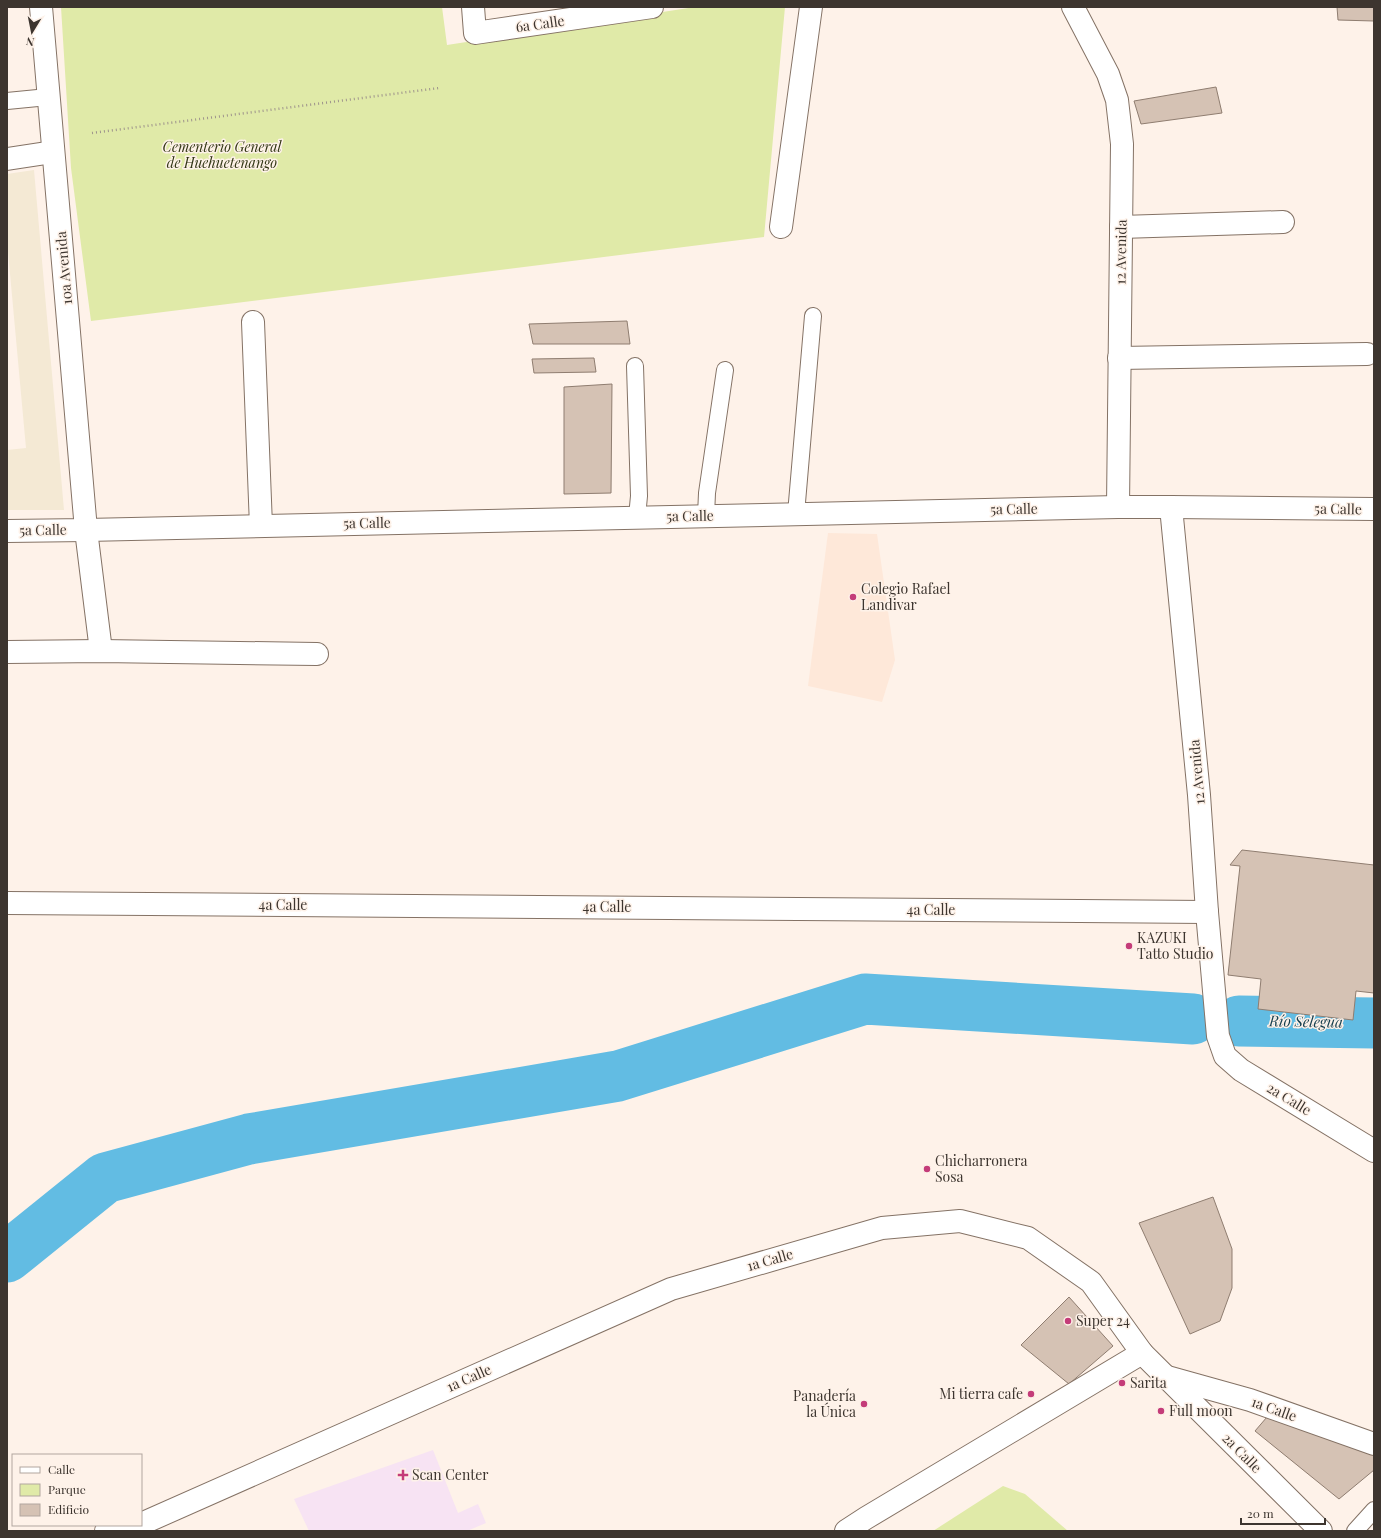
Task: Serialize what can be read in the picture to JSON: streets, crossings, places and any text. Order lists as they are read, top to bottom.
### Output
{
  "streets": {
    "street": [
      "6a Calle",
      "12 Avenida",
      "10a Avenida",
      "5a Calle",
      "4a Calle",
      "2a Calle",
      "1a Calle"
    ]
  },
  "crossings": [
    ["12 Avenida", "5a Calle"],
    ["12 Avenida", "4a Calle"],
    ["12 Avenida", "2a Calle"],
    ["10a Avenida", "5a Calle"],
    ["2a Calle", "1a Calle"]
  ],
  "water": ["Río Selegua"],
  "parks": ["Cementerio General de Huehuetenango"],
  "places": {
    "other": [
      "Colegio Rafael Landivar",
      "KAZUKI Tatto Studio",
      "Chicharronera Sosa",
      "Super 24",
      "Sarita",
      "Mi tierra cafe",
      "Panadería la Única",
      "Full moon"
    ],
    "health": ["Scan Center"]
  },
  "legend": ["Calle", "Parque", "Edificio"],
  "scale_bar": "20 m",
  "north": "bottom"
}
